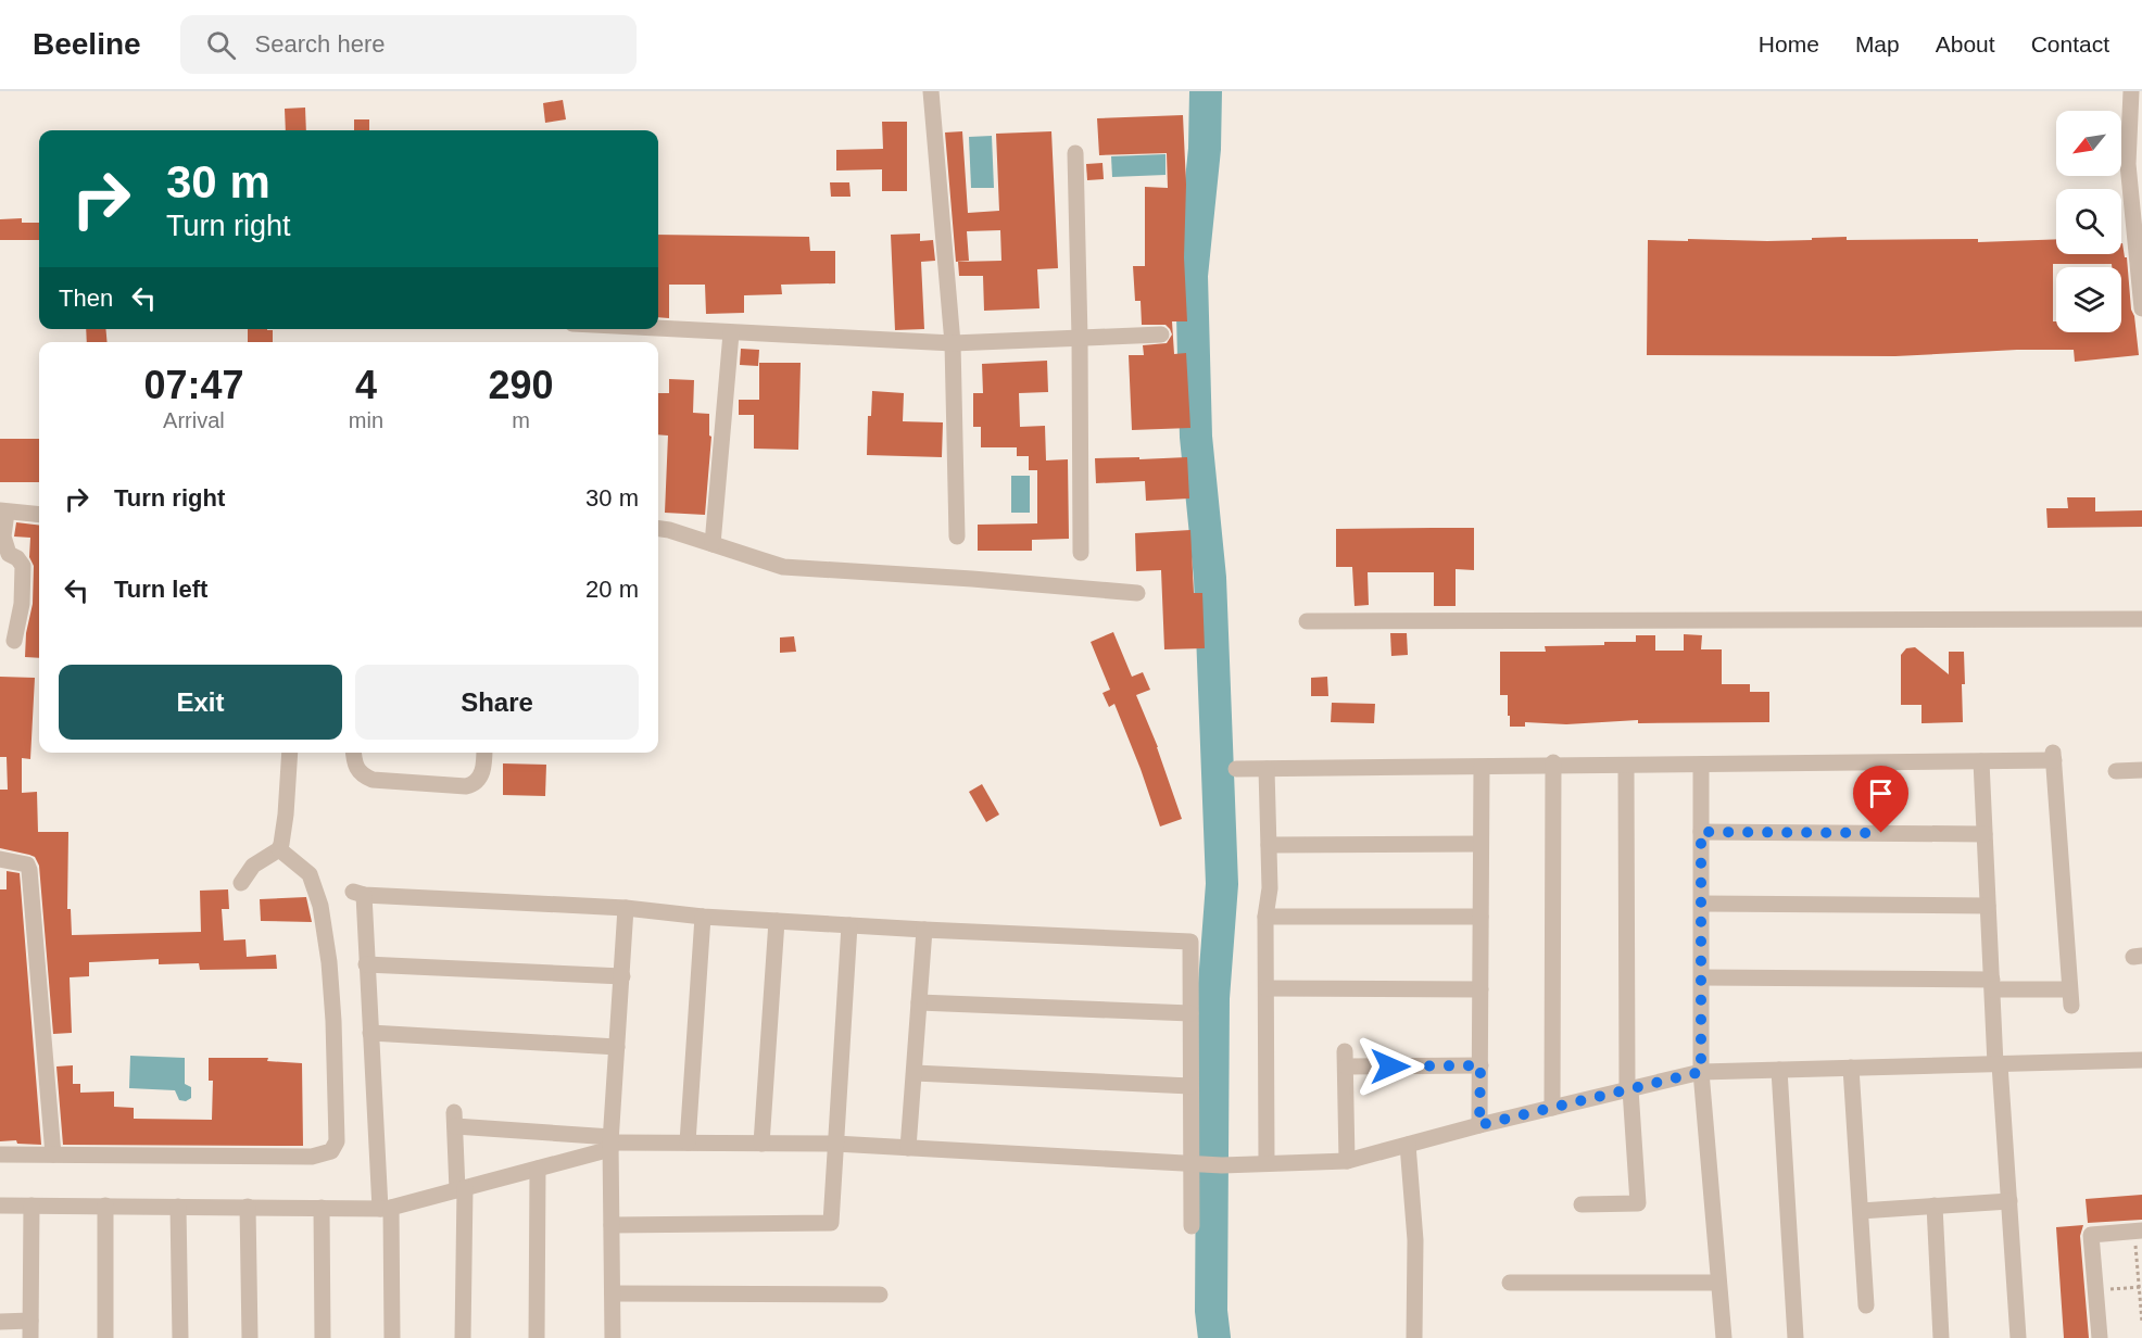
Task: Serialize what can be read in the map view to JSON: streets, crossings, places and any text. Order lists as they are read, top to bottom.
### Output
{
  "north": "bottom left",
  "page": {
    "header": "Beeline",
    "search": "Search here",
    "nav": [
      "Home",
      "Map",
      "About",
      "Contact"
    ],
    "turn": ["30 m", "Turn right"],
    "then": "Then",
    "eta": [
      "07:47",
      "Arrival",
      "4",
      "min",
      "290",
      "m"
    ],
    "list": [
      {
        "name": "Turn right",
        "value": "30 m"
      },
      {
        "name": "Turn left",
        "value": "20 m"
      }
    ],
    "buttons": ["Exit", "Share"]
  }
}
